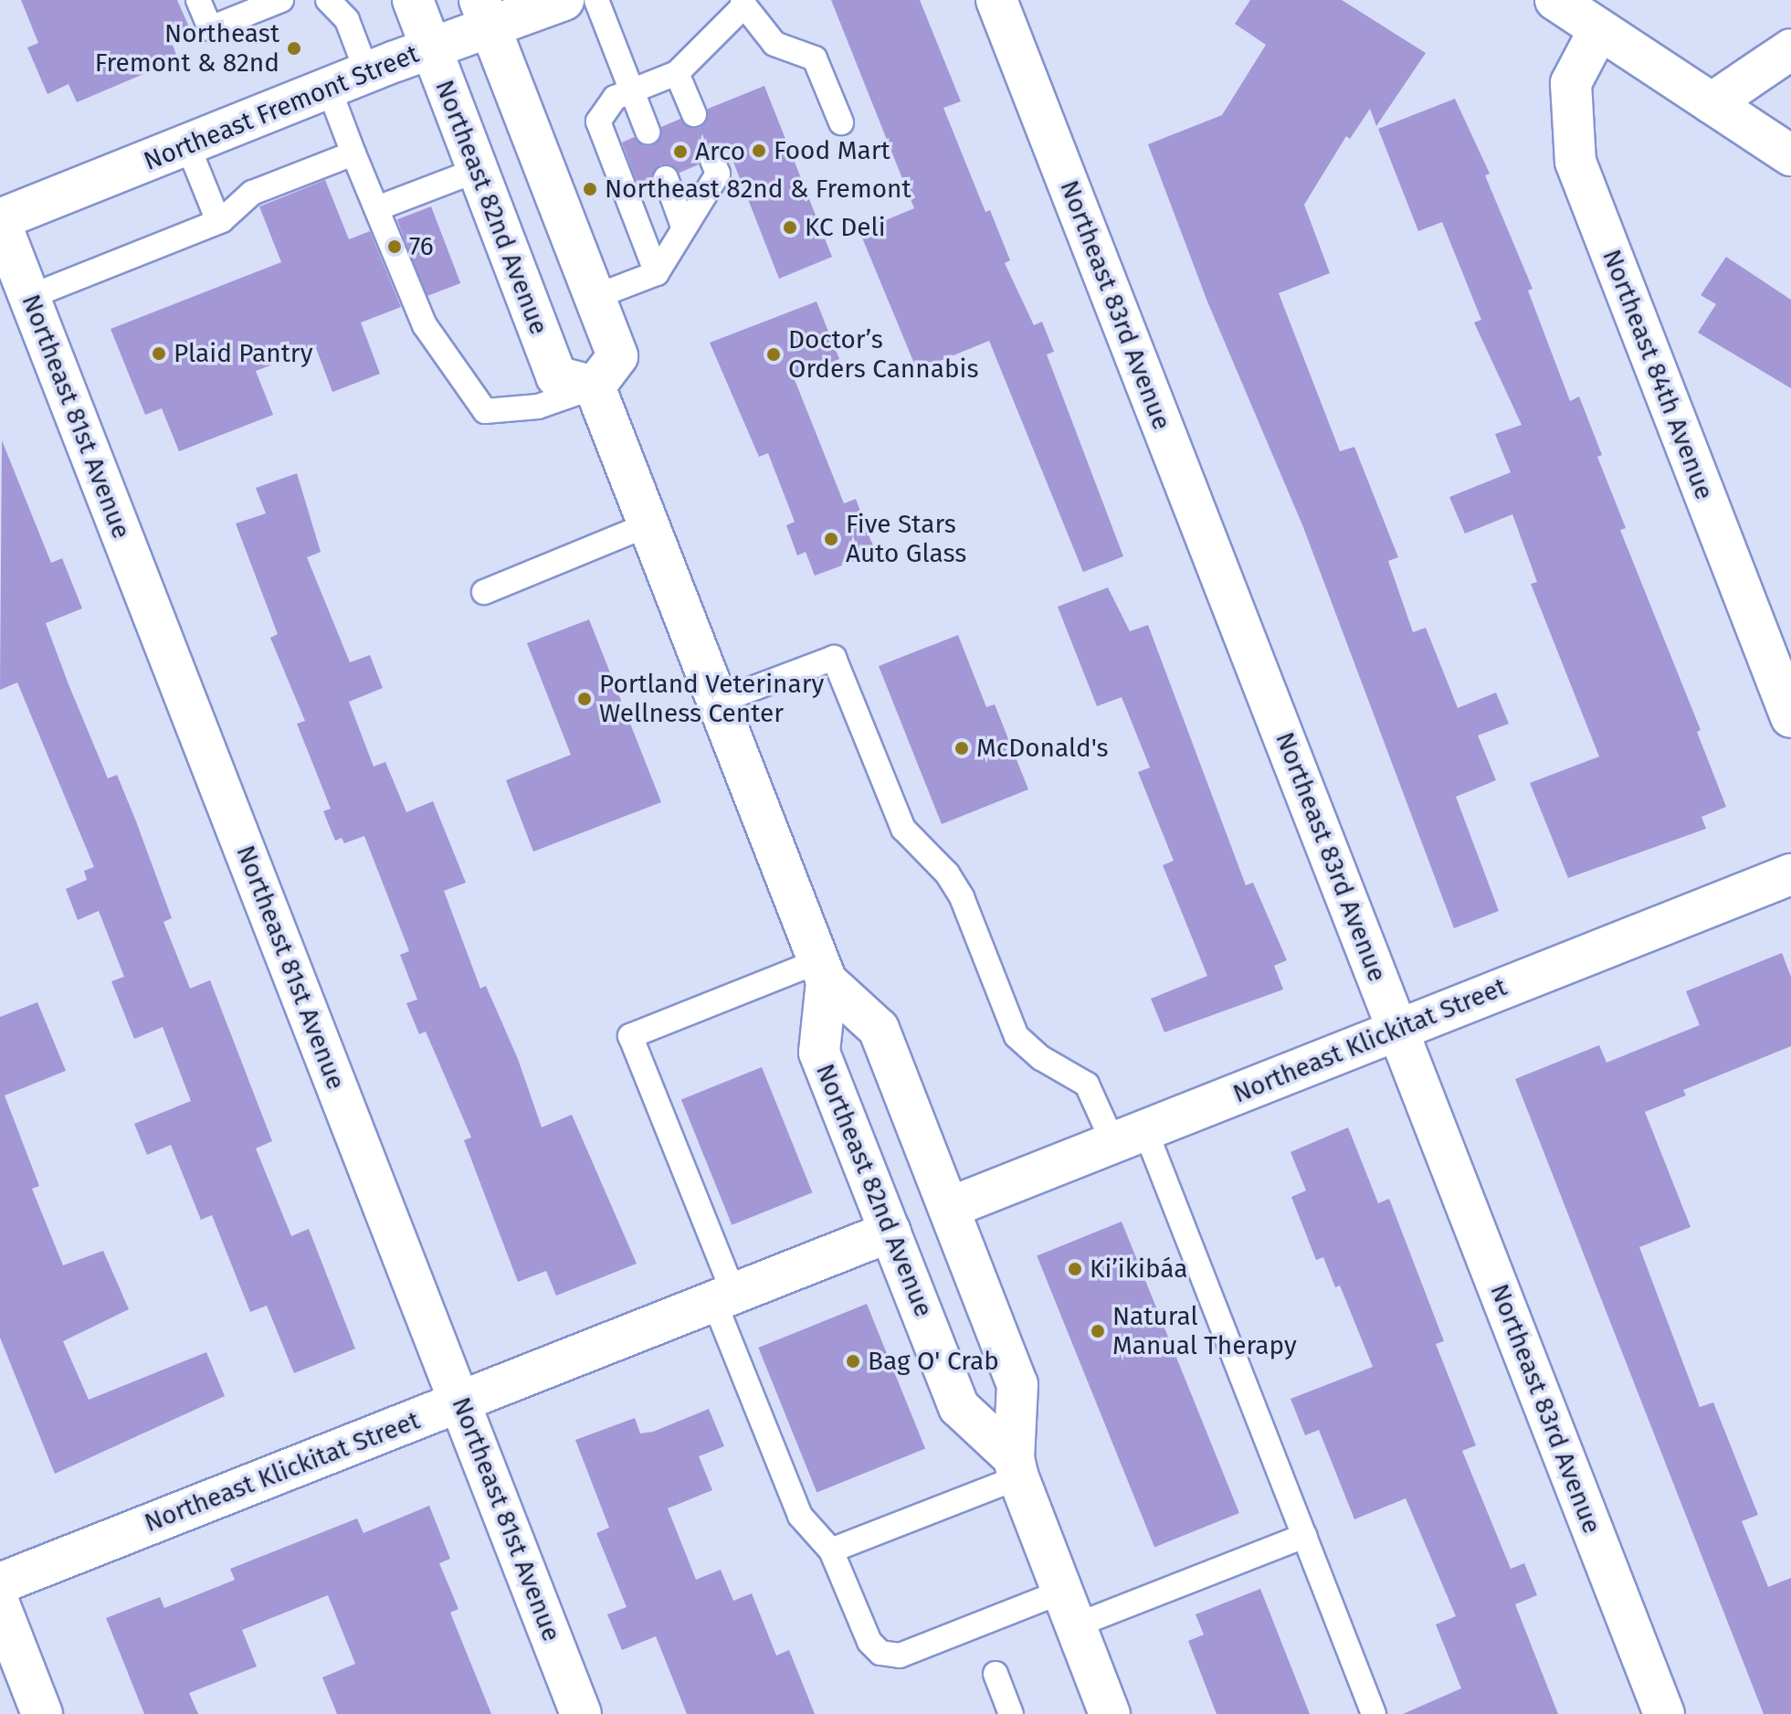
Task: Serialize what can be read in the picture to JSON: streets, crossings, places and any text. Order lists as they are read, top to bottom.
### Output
{
  "streets": {
    "street": [
      "Northeast Fremont Street",
      "Northeast 82nd Avenue",
      "Northeast 83rd Avenue",
      "Northeast 84th Avenue",
      "Northeast 81st Avenue",
      "Northeast Klickitat Street"
    ]
  },
  "crossings": [
    ["Northeast Fremont Street", "Northeast 82nd Avenue"],
    ["Northeast Fremont Street", "Northeast 81st Avenue"],
    ["Northeast 82nd Avenue", "Northeast Klickitat Street"],
    ["Northeast 83rd Avenue", "Northeast Klickitat Street"],
    ["Northeast 81st Avenue", "Northeast Klickitat Street"]
  ],
  "places": [
    "Northeast Fremont & 82nd",
    "Food Mart",
    "Arco",
    "Northeast 82nd & Fremont",
    "KC Deli",
    "76",
    "Plaid Pantry",
    "Doctor’s Orders Cannabis",
    "Five Stars Auto Glass",
    "Portland Veterinary Wellness Center",
    "McDonald's",
    "Ki’ikibáa",
    "Natural Manual Therapy",
    "Bag O' Crab"
  ]
}
